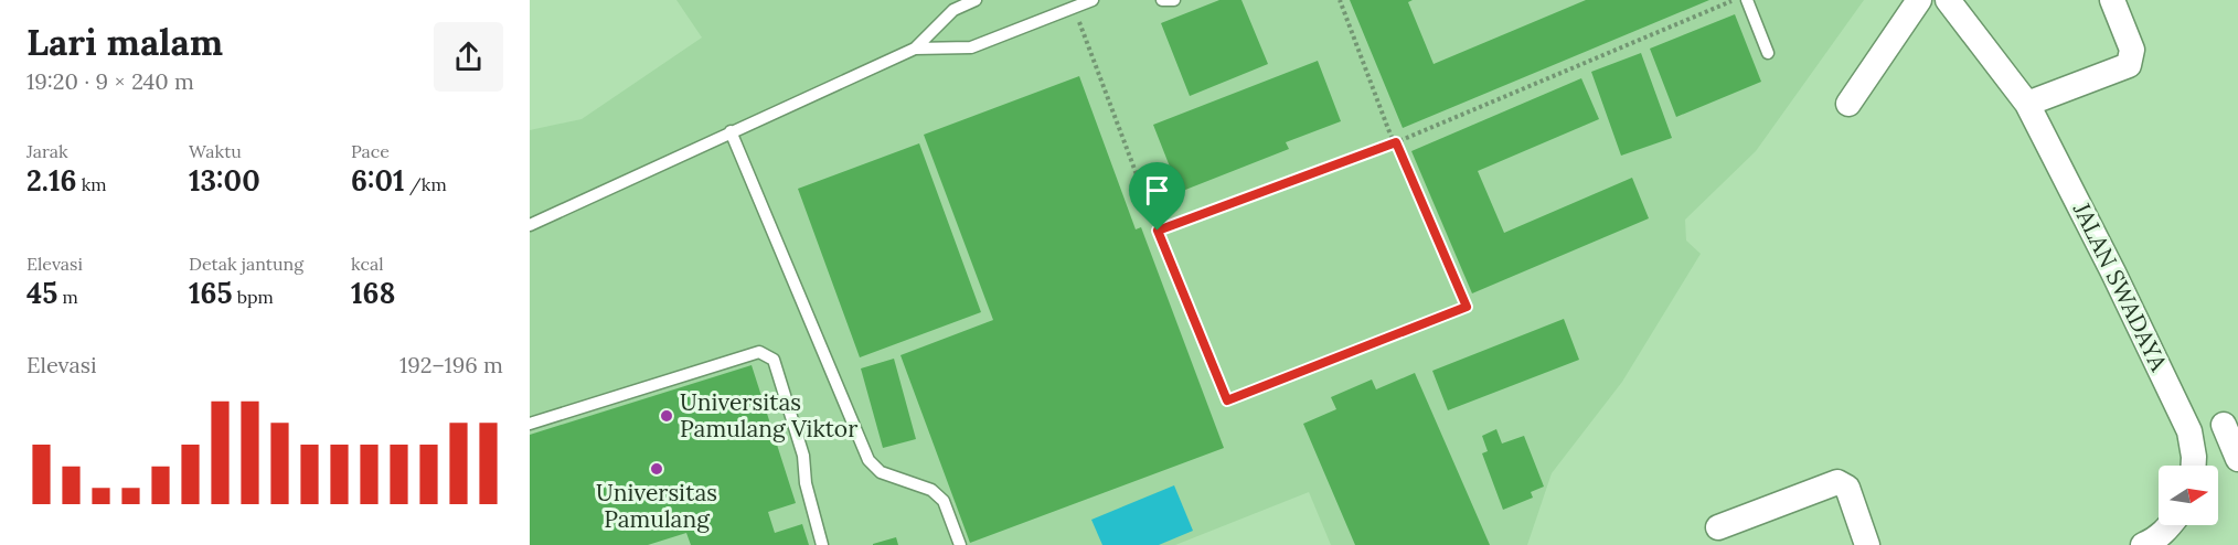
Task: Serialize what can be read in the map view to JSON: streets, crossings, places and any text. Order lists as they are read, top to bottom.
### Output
{
  "streets": {
    "street": ["JALAN SWADAYA"]
  },
  "places": ["Universitas Pamulang Viktor", "Universitas Pamulang"],
  "north": "right",
  "page": {
    "heading": ["Lari malam", "19:20 · 9 × 240 m"],
    "stats": [
      ["Jarak", "2.16 km"],
      ["Waktu", "13:00"],
      ["Pace", "6:01 /km"],
      ["Elevasi", "45 m"],
      ["Detak jantung", "165 bpm"],
      ["kcal", "168"]
    ],
    "chart": ["Elevasi", "192–196 m"]
  }
}
